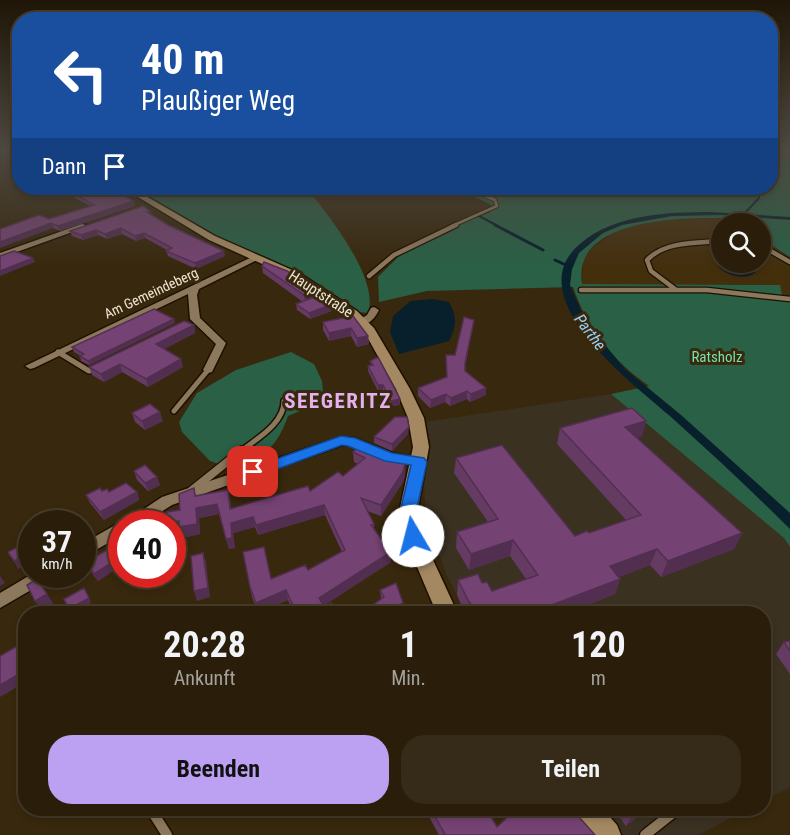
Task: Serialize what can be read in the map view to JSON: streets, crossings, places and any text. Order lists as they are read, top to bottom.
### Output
{
  "streets": {
    "street": ["Am Gemeindeberg", "Hauptstraße"]
  },
  "crossings": [
    ["Am Gemeindeberg", "Hauptstraße"]
  ],
  "districts": ["SEEGERITZ"],
  "water": ["Parthe"],
  "parks": ["Ratsholz"],
  "page": {
    "turn": ["40 m", "Plaußiger Weg"],
    "then": "Dann",
    "speed": "37 km/h",
    "limit": "40",
    "eta": [
      "20:28",
      "Ankunft",
      "1",
      "Min.",
      "120",
      "m"
    ],
    "buttons": ["Beenden", "Teilen"]
  }
}
